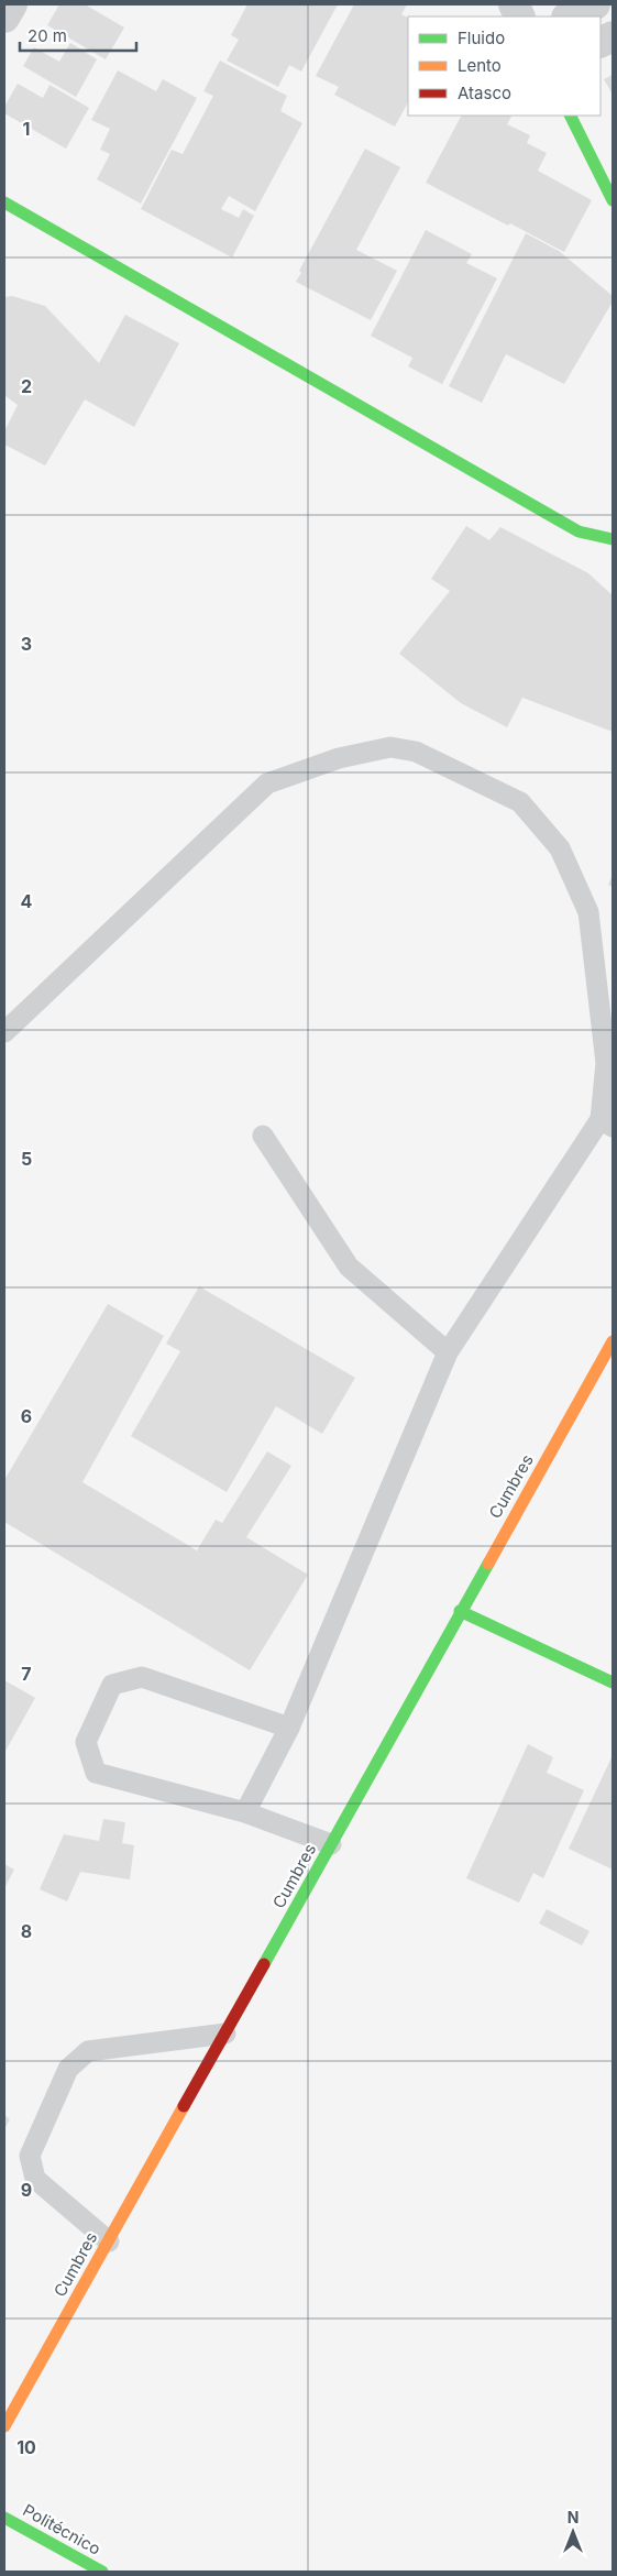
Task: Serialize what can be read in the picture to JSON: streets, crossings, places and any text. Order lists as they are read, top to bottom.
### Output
{
  "streets": {
    "street": ["Cumbres", "Politécnico"]
  },
  "legend": ["Fluido", "Lento", "Atasco"],
  "scale_bar": "20 m",
  "north": "top",
  "grid": {
    "rows": [
      "1",
      "2",
      "3",
      "4",
      "5",
      "6",
      "7",
      "8",
      "9",
      "10"
    ]
  }
}
